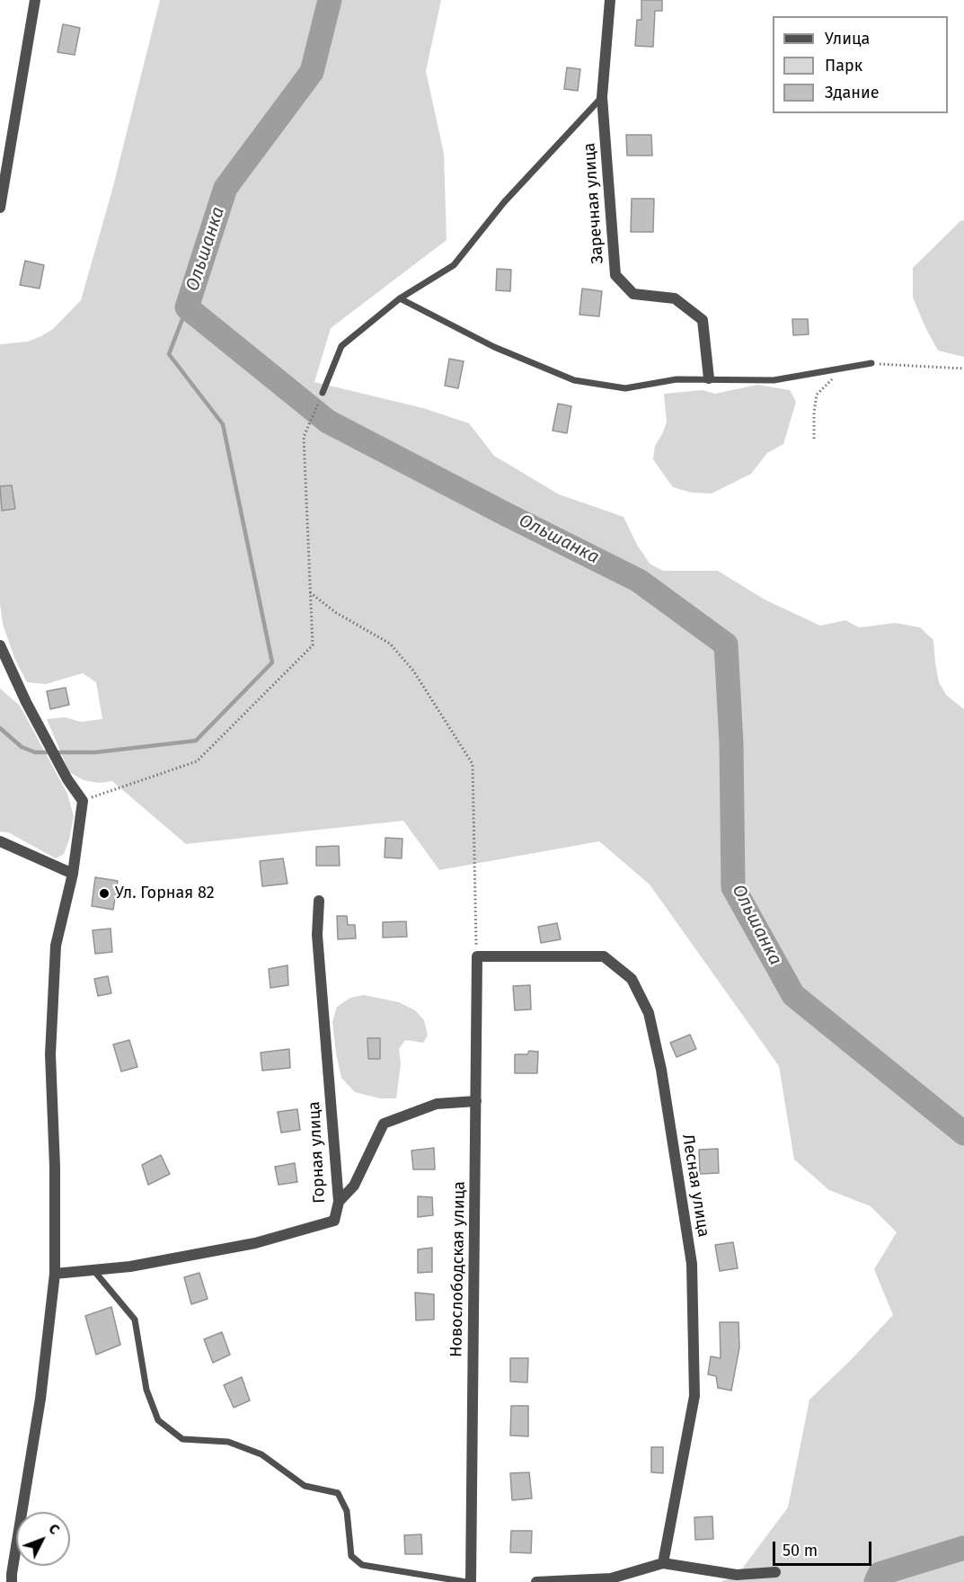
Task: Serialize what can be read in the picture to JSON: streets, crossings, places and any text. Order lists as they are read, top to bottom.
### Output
{
  "streets": {
    "street": [
      "Заречная улица",
      "Горная улица",
      "Лесная улица",
      "Новослободская улица"
    ]
  },
  "crossings": [
    ["Лесная улица", "Новослободская улица"]
  ],
  "water": ["Ольшанка"],
  "places": ["Ул. Горная 82"],
  "legend": ["Улица", "Парк", "Здание"],
  "scale_bar": "50 m",
  "north": "top right"
}
